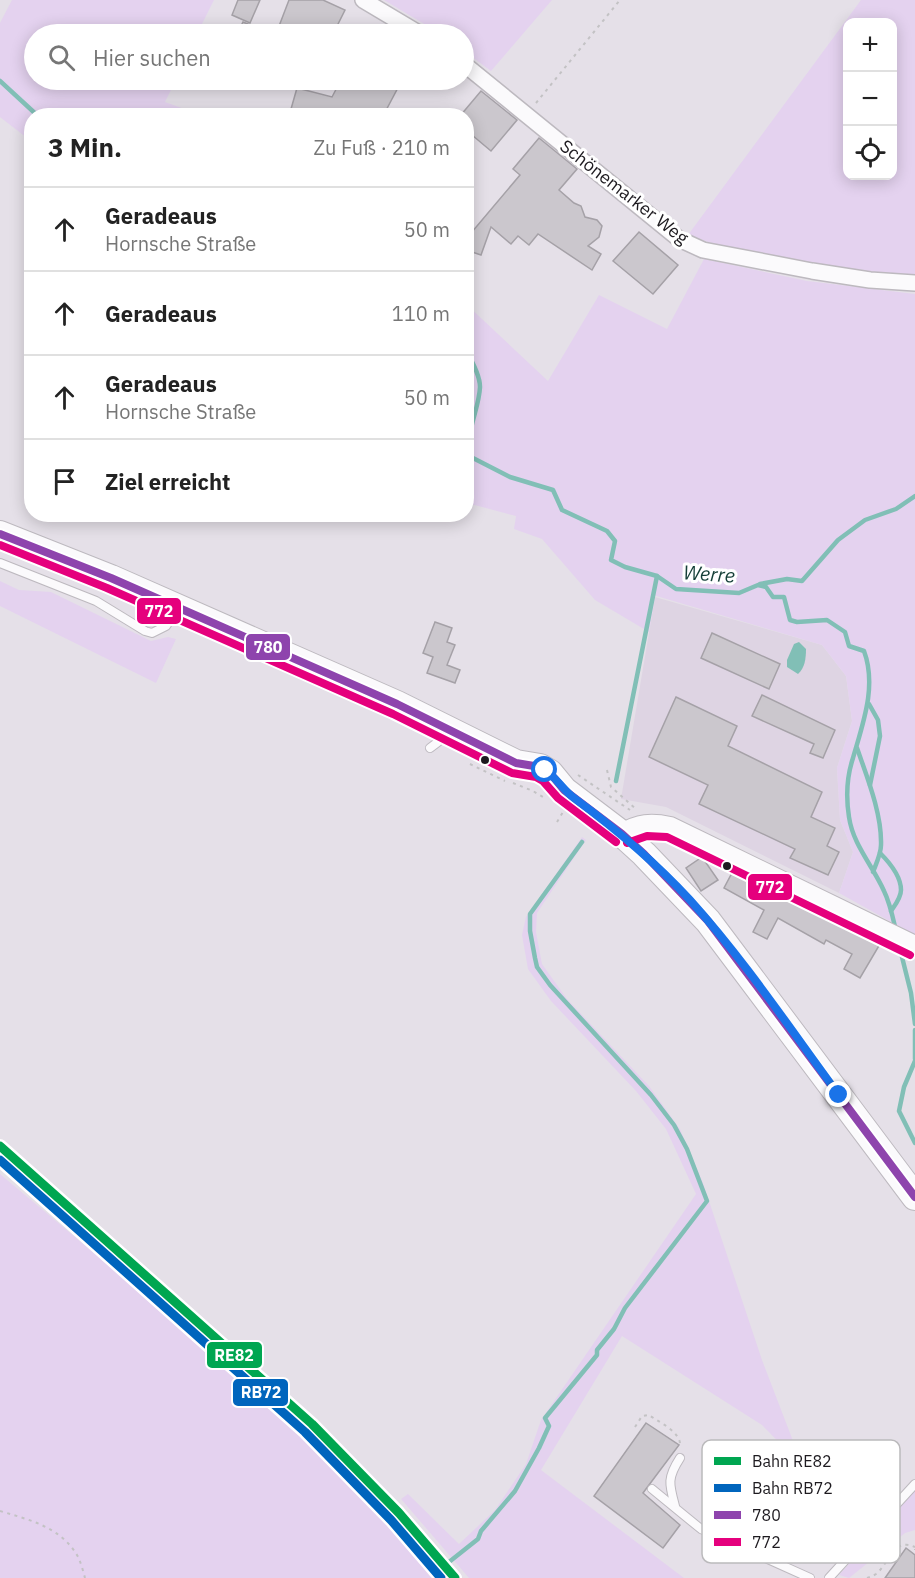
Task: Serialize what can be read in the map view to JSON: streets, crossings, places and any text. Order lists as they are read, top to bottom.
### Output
{
  "streets": {
    "street": ["Schönemarker Weg"]
  },
  "water": ["Werre"],
  "lines": [
    "transit line 780",
    "transit line 772",
    "rail line RE82",
    "rail line RB72"
  ],
  "legend": [
    "Bahn RE82",
    "Bahn RB72",
    "780",
    "772"
  ],
  "page": {
    "map_buttons": ["+", "−"],
    "search": "Hier suchen",
    "heading": ["3 Min.", "Zu Fuß · 210 m"],
    "list": [
      ["Geradeaus", "Hornsche Straße", "50 m"],
      ["Geradeaus", "110 m"],
      ["Geradeaus", "Hornsche Straße", "50 m"],
      "Ziel erreicht"
    ]
  }
}
